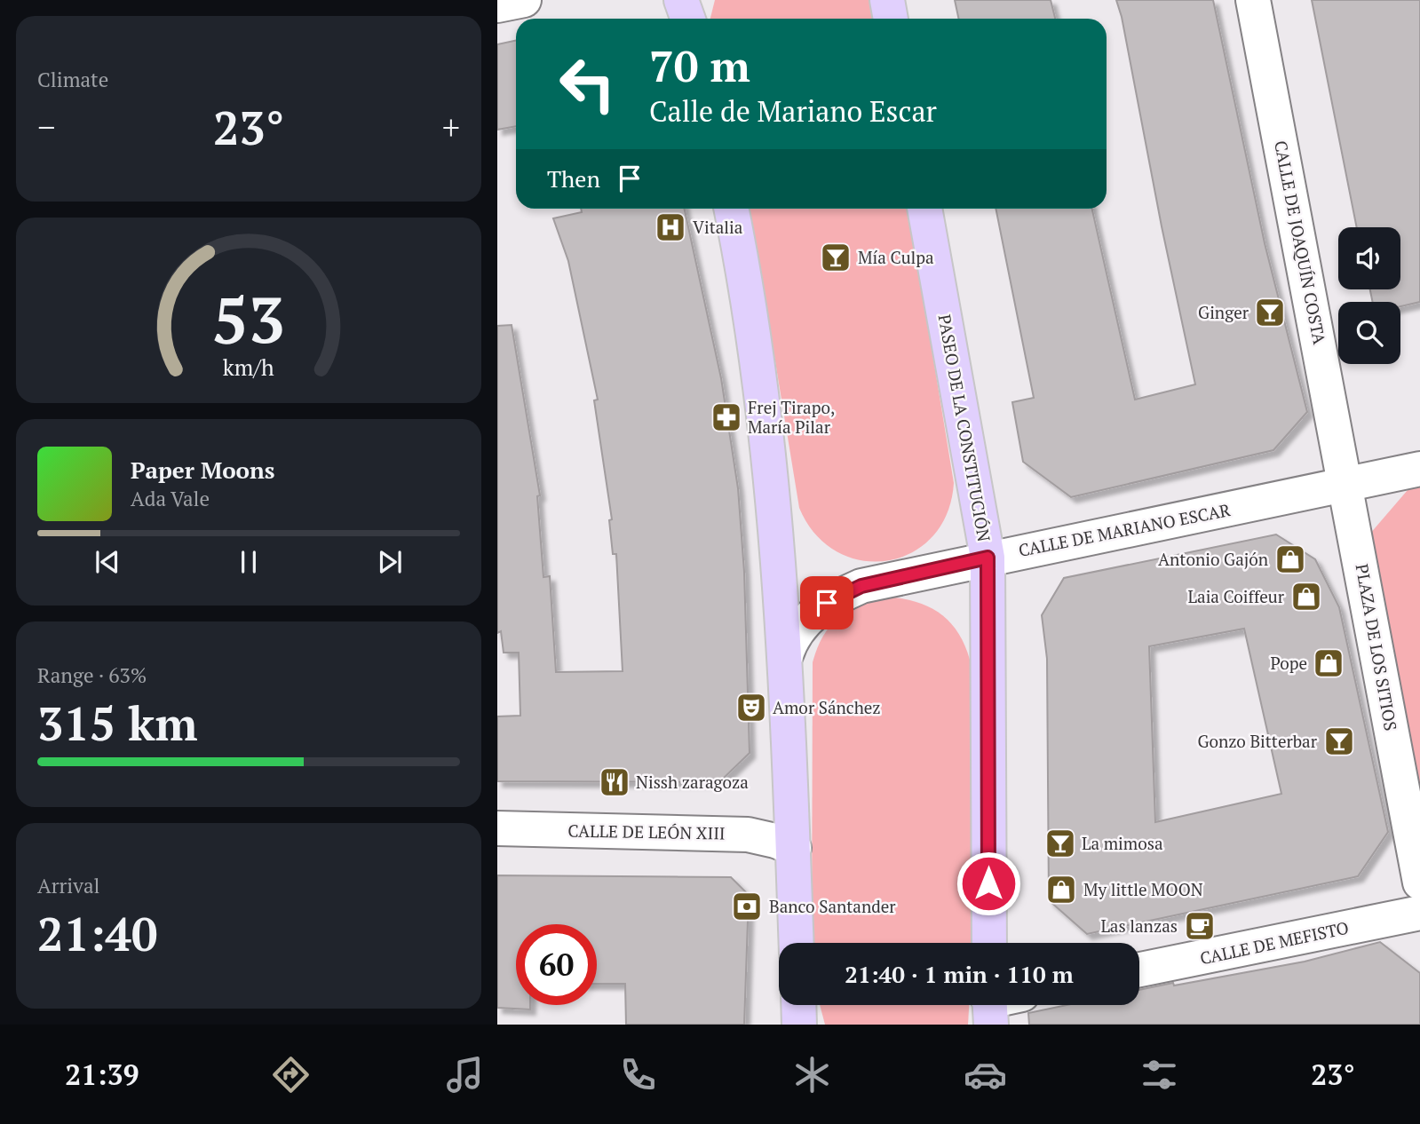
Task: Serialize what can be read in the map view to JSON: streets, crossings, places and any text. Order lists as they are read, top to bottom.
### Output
{
  "streets": {
    "main road": ["PASEO DE LA CONSTITUCIÓN"],
    "street": [
      "CALLE DE JOAQUÍN COSTA",
      "CALLE DE MARIANO ESCAR",
      "PLAZA DE LOS SITIOS",
      "CALLE DE LEÓN XIII",
      "CALLE DE MEFISTO"
    ]
  },
  "crossings": [
    ["CALLE DE JOAQUÍN COSTA", "CALLE DE MARIANO ESCAR"],
    ["CALLE DE JOAQUÍN COSTA", "PLAZA DE LOS SITIOS"],
    ["PASEO DE LA CONSTITUCIÓN", "CALLE DE MARIANO ESCAR"],
    ["CALLE DE MARIANO ESCAR", "PLAZA DE LOS SITIOS"]
  ],
  "places": {
    "hospital": ["Vitalia"],
    "bar": [
      "Mía Culpa",
      "Ginger",
      "Gonzo Bitterbar",
      "La mimosa"
    ],
    "pharmacy": ["Frej Tirapo, María Pilar"],
    "shop": [
      "Antonio Gajón",
      "Laia Coiffeur",
      "Pope",
      "My little MOON"
    ],
    "theatre": ["Amor Sánchez"],
    "restaurant": ["Nissh zaragoza"],
    "bank": ["Banco Santander"],
    "cafe": ["Las lanzas"]
  },
  "page": {
    "tile": [
      "Climate",
      ["Range · 63%", "315 km"],
      ["Arrival", "21:40"]
    ],
    "turn": ["70 m", "Calle de Mariano Escar"],
    "heat": ["−", "23°", "+"],
    "then": "Then",
    "song": ["Paper Moons", "Ada Vale"],
    "limit": "60",
    "trip": "21:40 · 1 min · 110 m",
    "tabs": ["21:39", "23°"],
    "gauge": ["53", "km/h"]
  }
}
